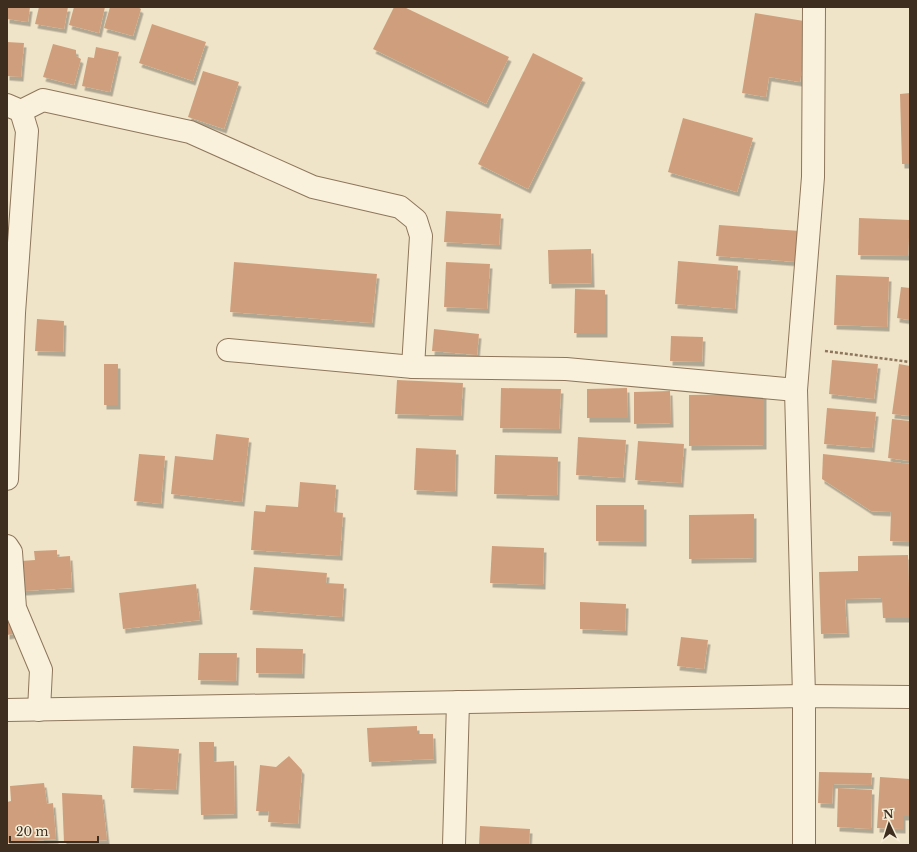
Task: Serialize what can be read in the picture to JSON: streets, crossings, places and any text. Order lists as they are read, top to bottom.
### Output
{
  "scale_bar": "20 m",
  "north": "top"
}
